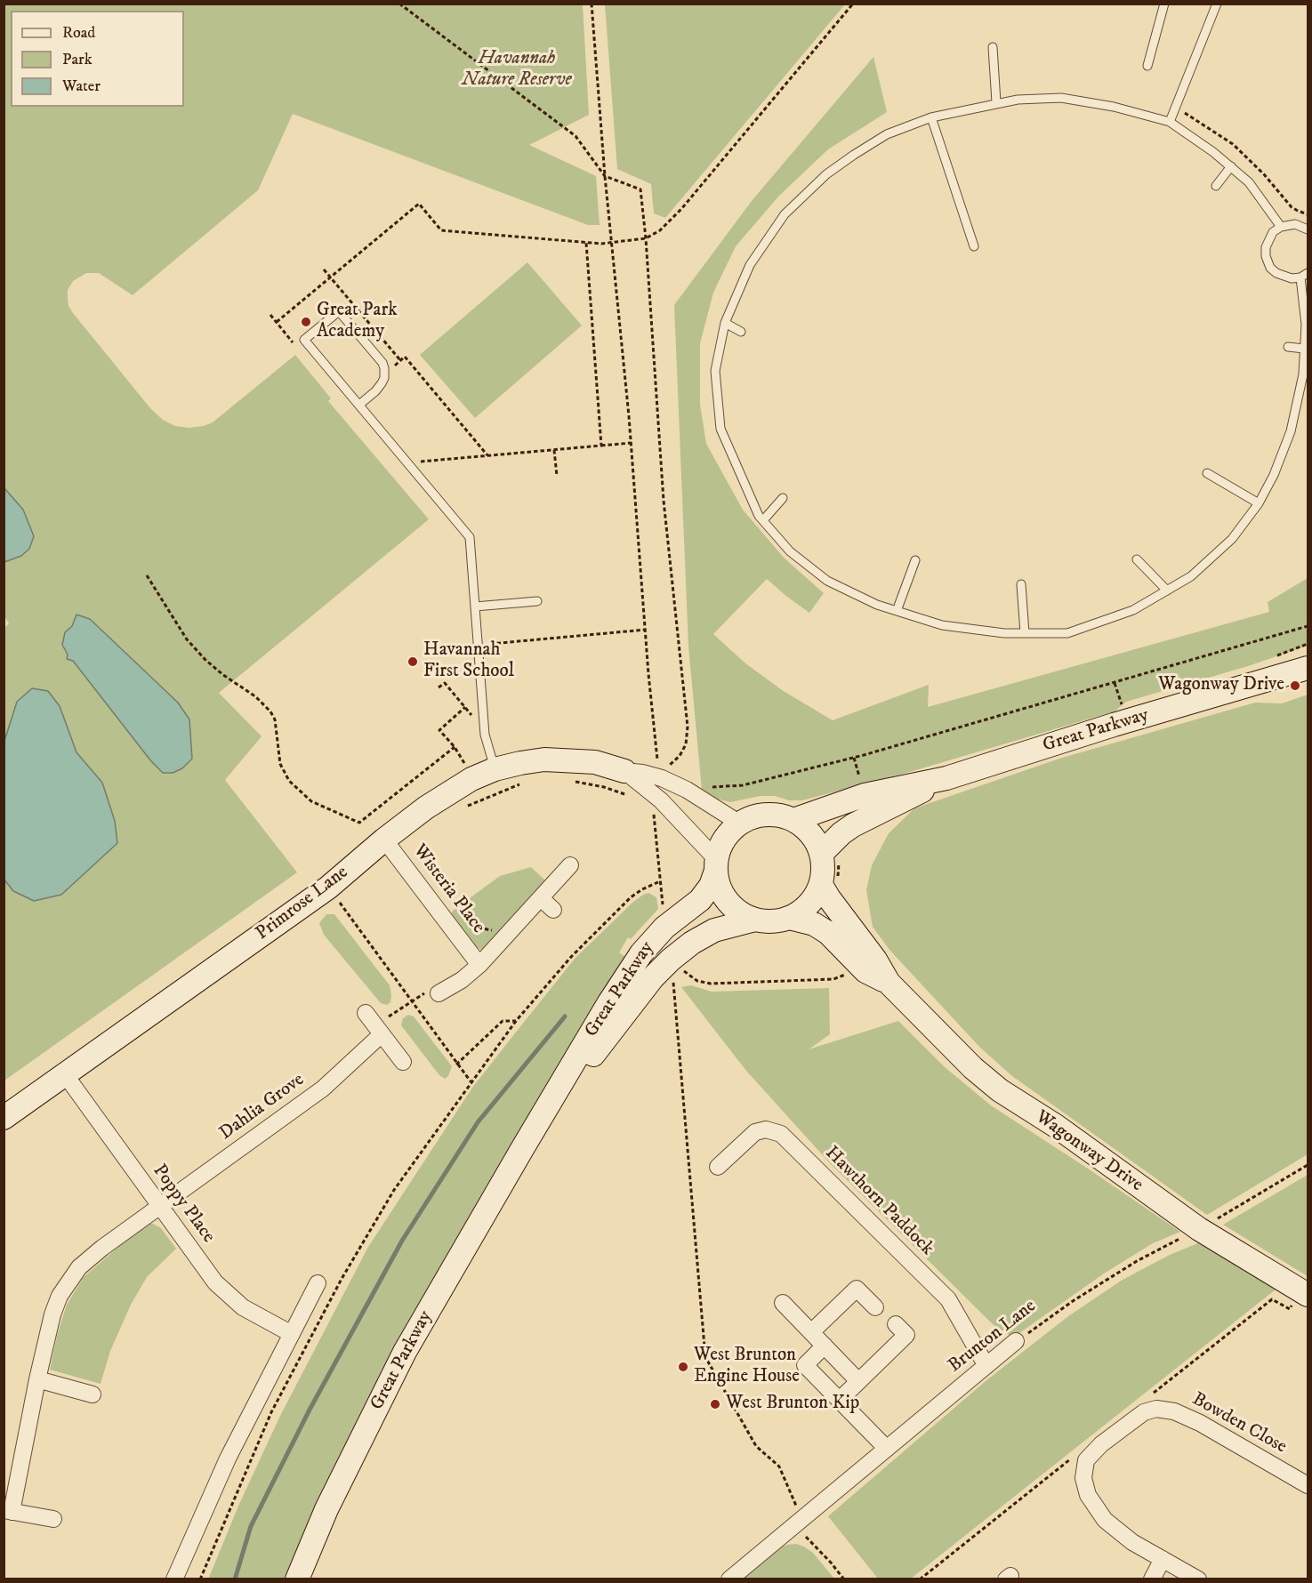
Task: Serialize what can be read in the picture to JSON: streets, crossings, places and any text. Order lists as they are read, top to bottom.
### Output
{
  "streets": {
    "street": [
      "Great Parkway",
      "Wisteria Place",
      "Primrose Lane",
      "Dahlia Grove",
      "Wagonway Drive",
      "Hawthorn Paddock",
      "Poppy Place",
      "Brunton Lane",
      "Bowden Close"
    ]
  },
  "crossings": [
    ["Great Parkway", "Primrose Lane"],
    ["Great Parkway", "Wagonway Drive"],
    ["Wisteria Place", "Primrose Lane"],
    ["Primrose Lane", "Wagonway Drive"],
    ["Primrose Lane", "Poppy Place"],
    ["Dahlia Grove", "Poppy Place"],
    ["Wagonway Drive", "Brunton Lane"],
    ["Hawthorn Paddock", "Brunton Lane"]
  ],
  "parks": ["Havannah Nature Reserve"],
  "places": [
    "Great Park Academy",
    "Havannah First School",
    "Wagonway Drive",
    "West Brunton Engine House",
    "West Brunton Kip"
  ],
  "legend": ["Road", "Park", "Water"]
}
